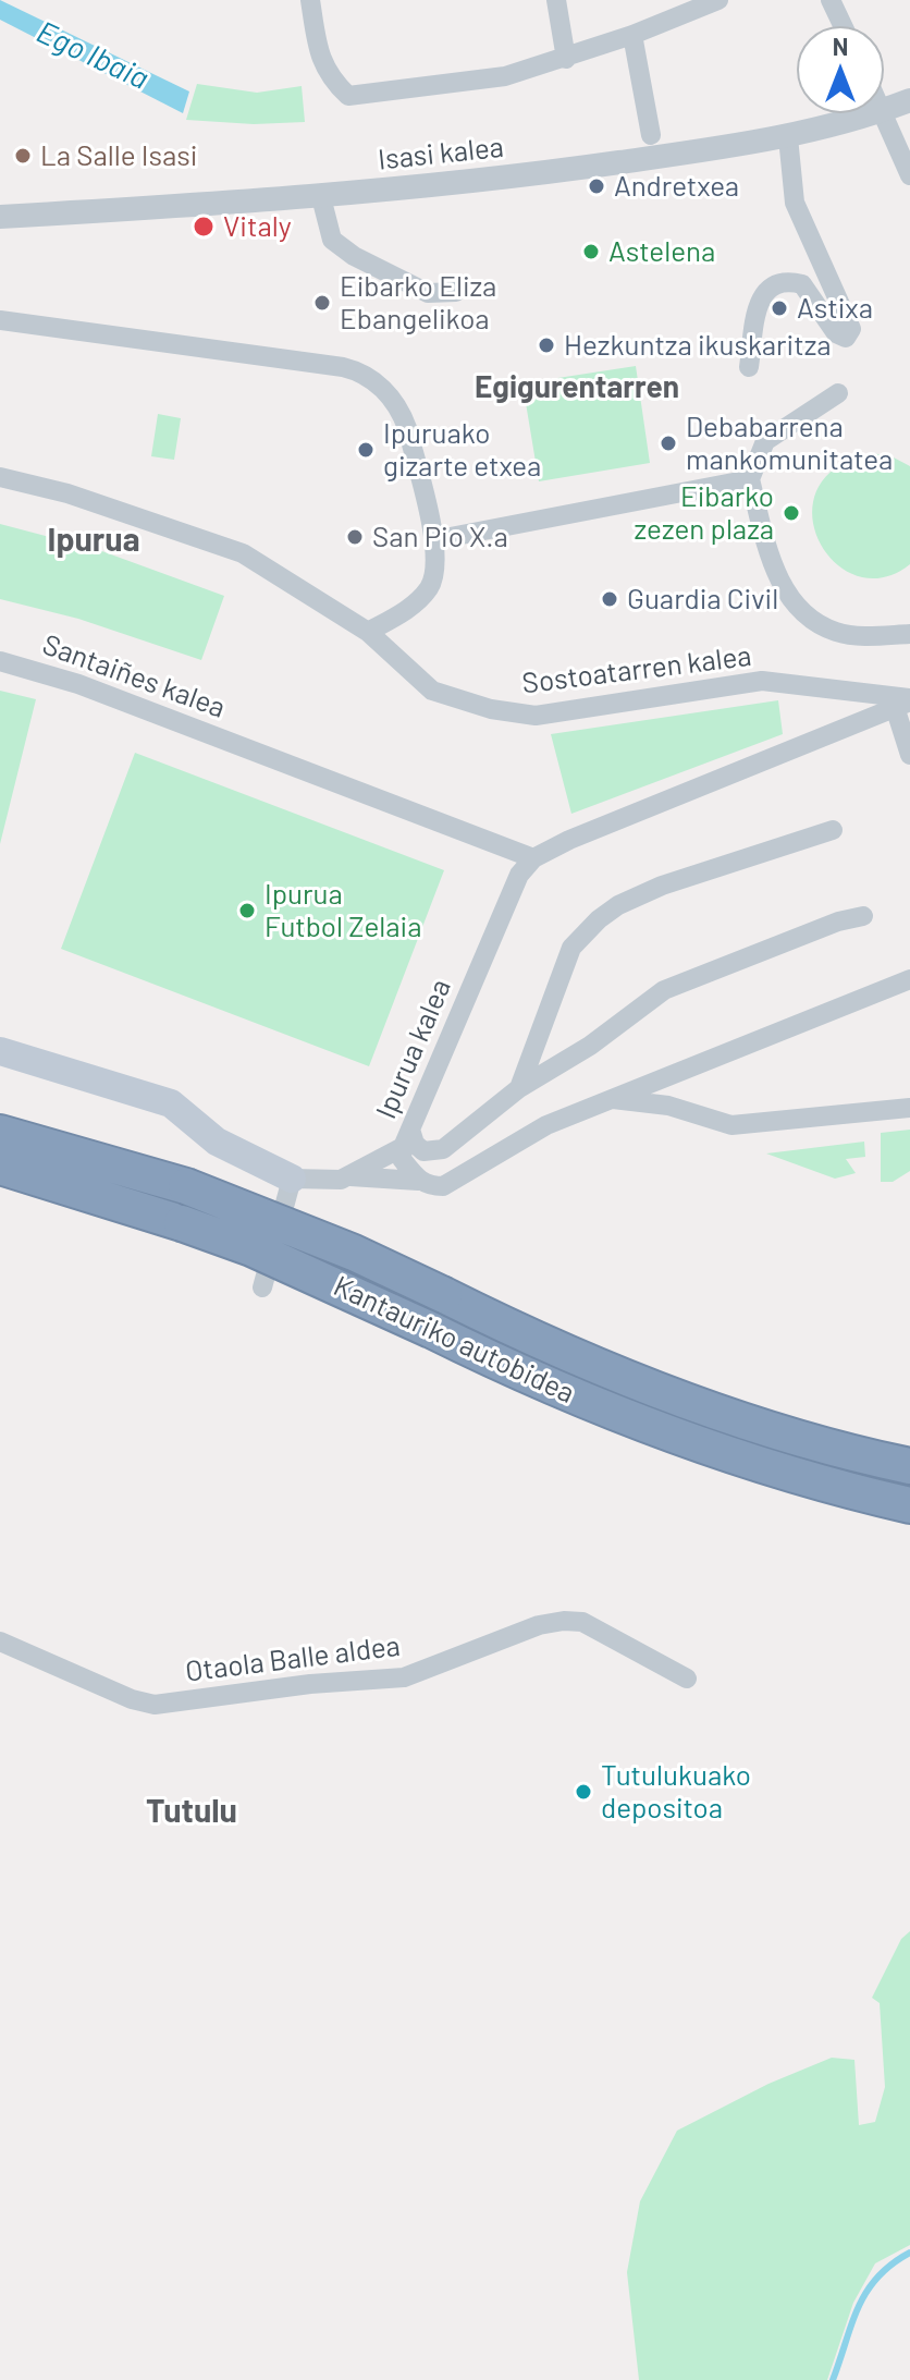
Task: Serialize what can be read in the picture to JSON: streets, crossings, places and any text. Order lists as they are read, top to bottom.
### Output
{
  "streets": {
    "highway": ["Kantauriko autobidea"],
    "street": [
      "Isasi kalea",
      "Sostoatarren kalea",
      "Santaiñes kalea",
      "Ipurua kalea",
      "Otaola Balle aldea"
    ]
  },
  "crossings": [
    ["Santaiñes kalea", "Ipurua kalea"]
  ],
  "districts": ["Egigurentarren", "Ipurua", "Tutulu"],
  "water": ["Ego Ibaia"],
  "places": [
    "La Salle Isasi",
    "Andretxea",
    "Vitaly",
    "Astelena",
    "Eibarko Eliza Ebangelikoa",
    "Astixa",
    "Hezkuntza ikuskaritza",
    "Debabarrena mankomunitatea",
    "Ipuruako gizarte etxea",
    "Eibarko zezen plaza",
    "San Pio X.a",
    "Guardia Civil",
    "Ipurua Futbol Zelaia",
    "Tutulukuako depositoa"
  ],
  "north": "top"
}
